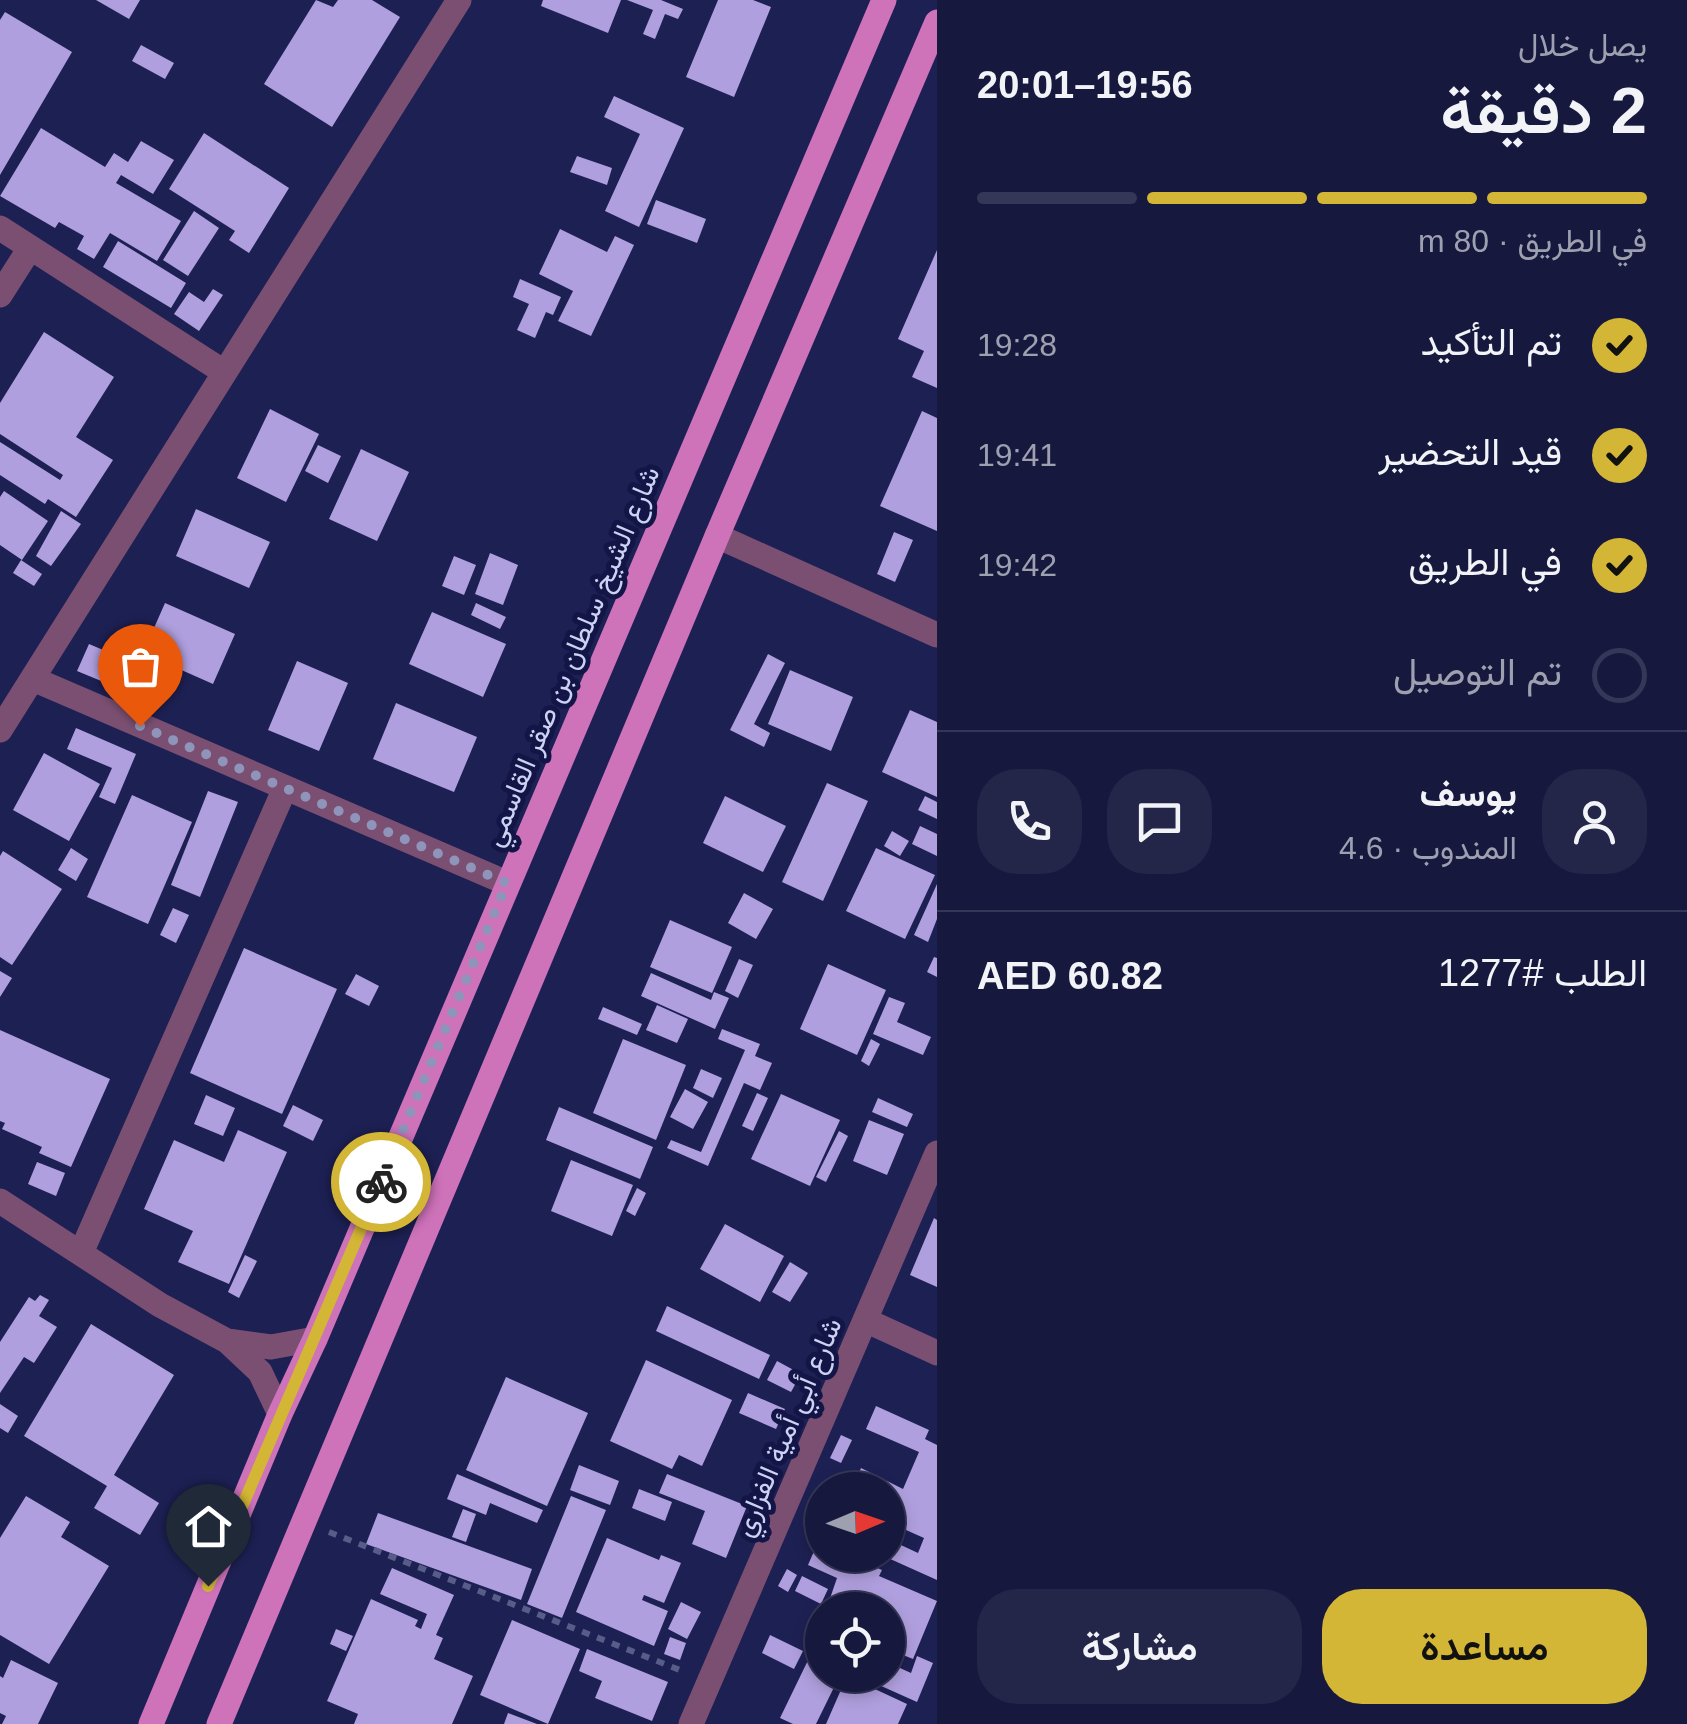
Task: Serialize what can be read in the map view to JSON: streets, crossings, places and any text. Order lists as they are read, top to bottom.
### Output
{
  "streets": {
    "main road": ["شارع الشيخ سلطان بن صقر القاسمي"],
    "street": ["شارع أبي أمية الفزاري"]
  },
  "north": "right",
  "page": {
    "heading": ["2 دقيقة", "يصل خلال", "19:56–20:01"],
    "panel": [
      "يوسف",
      "المندوب · 4.6",
      "الطلب #1277",
      "AED 60.82"
    ],
    "bar": "في الطريق · 80 m",
    "list": [
      ["تم التأكيد", "19:28"],
      ["قيد التحضير", "19:41"],
      ["في الطريق", "19:42"],
      "تم التوصيل"
    ],
    "buttons": ["مساعدة", "مشاركة"]
  }
}
